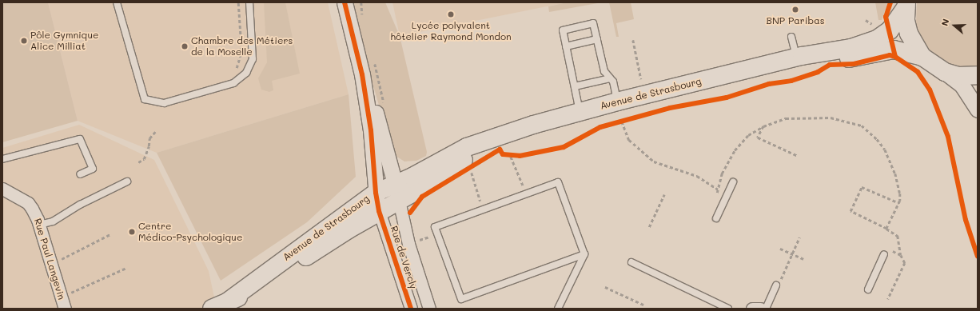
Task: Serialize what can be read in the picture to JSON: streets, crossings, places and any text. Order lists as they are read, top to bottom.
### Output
{
  "streets": {
    "main road": ["Avenue de Strasbourg"],
    "street": ["Rue de Vercly", "Rue Paul Langevin"]
  },
  "crossings": [
    ["Avenue de Strasbourg", "Rue de Vercly"]
  ],
  "places": [
    "BNP Paribas",
    "Lycée polyvalent hôtelier Raymond Mondon",
    "Pôle Gymnique Alice Milliat",
    "Chambre des Métiers de la Moselle",
    "Centre Médico-Psychologique"
  ],
  "north": "left"
}
